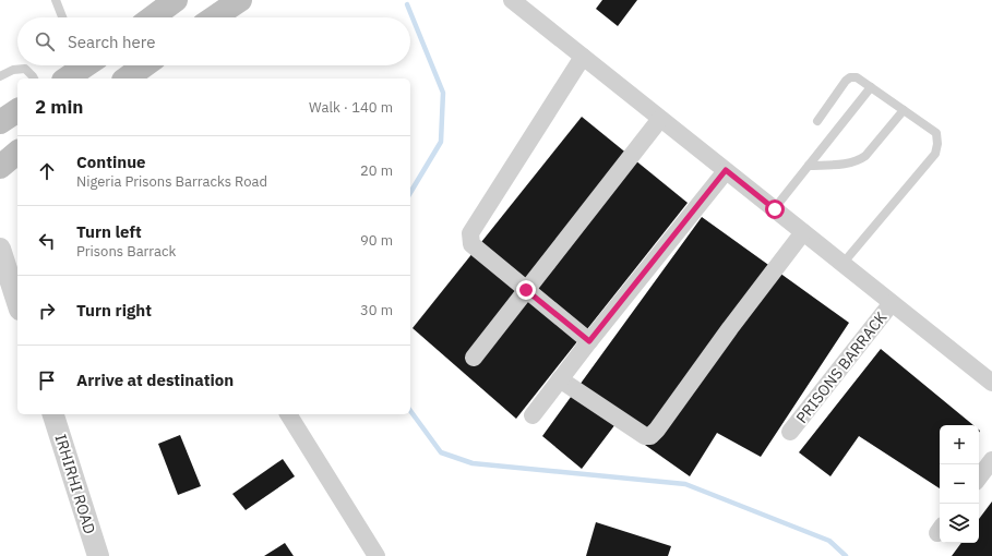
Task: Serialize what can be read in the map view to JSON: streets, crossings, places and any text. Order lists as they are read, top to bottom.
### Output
{
  "streets": {
    "street": ["PRISONS BARRACK", "IRHIRHI ROAD"]
  },
  "page": {
    "search": "Search here",
    "heading": ["2 min", "Walk · 140 m"],
    "list": [
      ["Continue", "Nigeria Prisons Barracks Road", "20 m"],
      ["Turn left", "Prisons Barrack", "90 m"],
      ["Turn right", "30 m"],
      "Arrive at destination"
    ],
    "map_buttons": ["+", "−"]
  }
}
